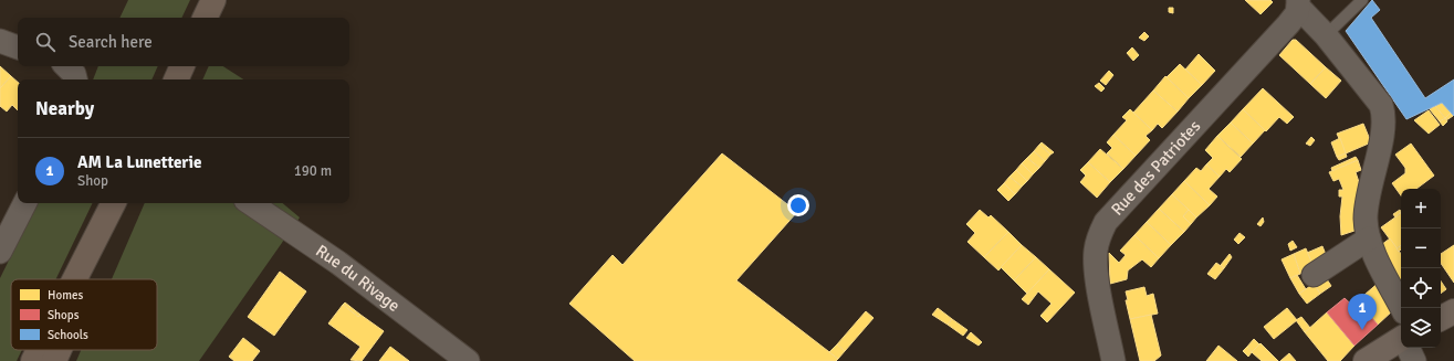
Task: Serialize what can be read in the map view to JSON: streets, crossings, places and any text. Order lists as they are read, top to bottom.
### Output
{
  "streets": {
    "street": ["Rue des Patriotes", "Rue du Rivage"]
  },
  "legend": ["Homes", "Shops", "Schools"],
  "page": {
    "search": "Search here",
    "heading": "Nearby",
    "list": [
      {
        "mark": "1",
        "name": "AM La Lunetterie",
        "note": "Shop",
        "value": "190 m"
      }
    ],
    "map_buttons": ["+", "−"],
    "pins": "1"
  }
}
